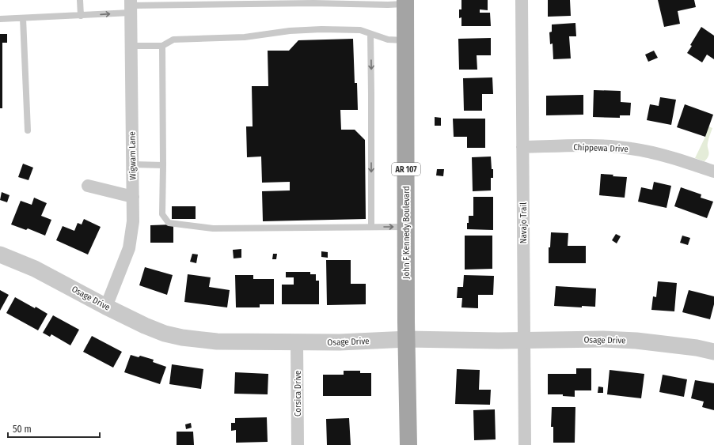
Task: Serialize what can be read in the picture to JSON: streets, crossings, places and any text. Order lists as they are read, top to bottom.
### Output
{
  "streets": {
    "main road": ["AR 107", "John F Kennedy Boulevard"],
    "street": [
      "Chippewa Drive",
      "Wigwam Lane",
      "Navajo Trail",
      "Osage Drive",
      "Corsica Drive"
    ]
  },
  "crossings": [
    ["Chippewa Drive", "Navajo Trail"],
    ["Wigwam Lane", "Osage Drive"],
    ["Navajo Trail", "Osage Drive"],
    ["John F Kennedy Boulevard", "Osage Drive"],
    ["Osage Drive", "Corsica Drive"]
  ],
  "scale_bar": "50 m"
}
